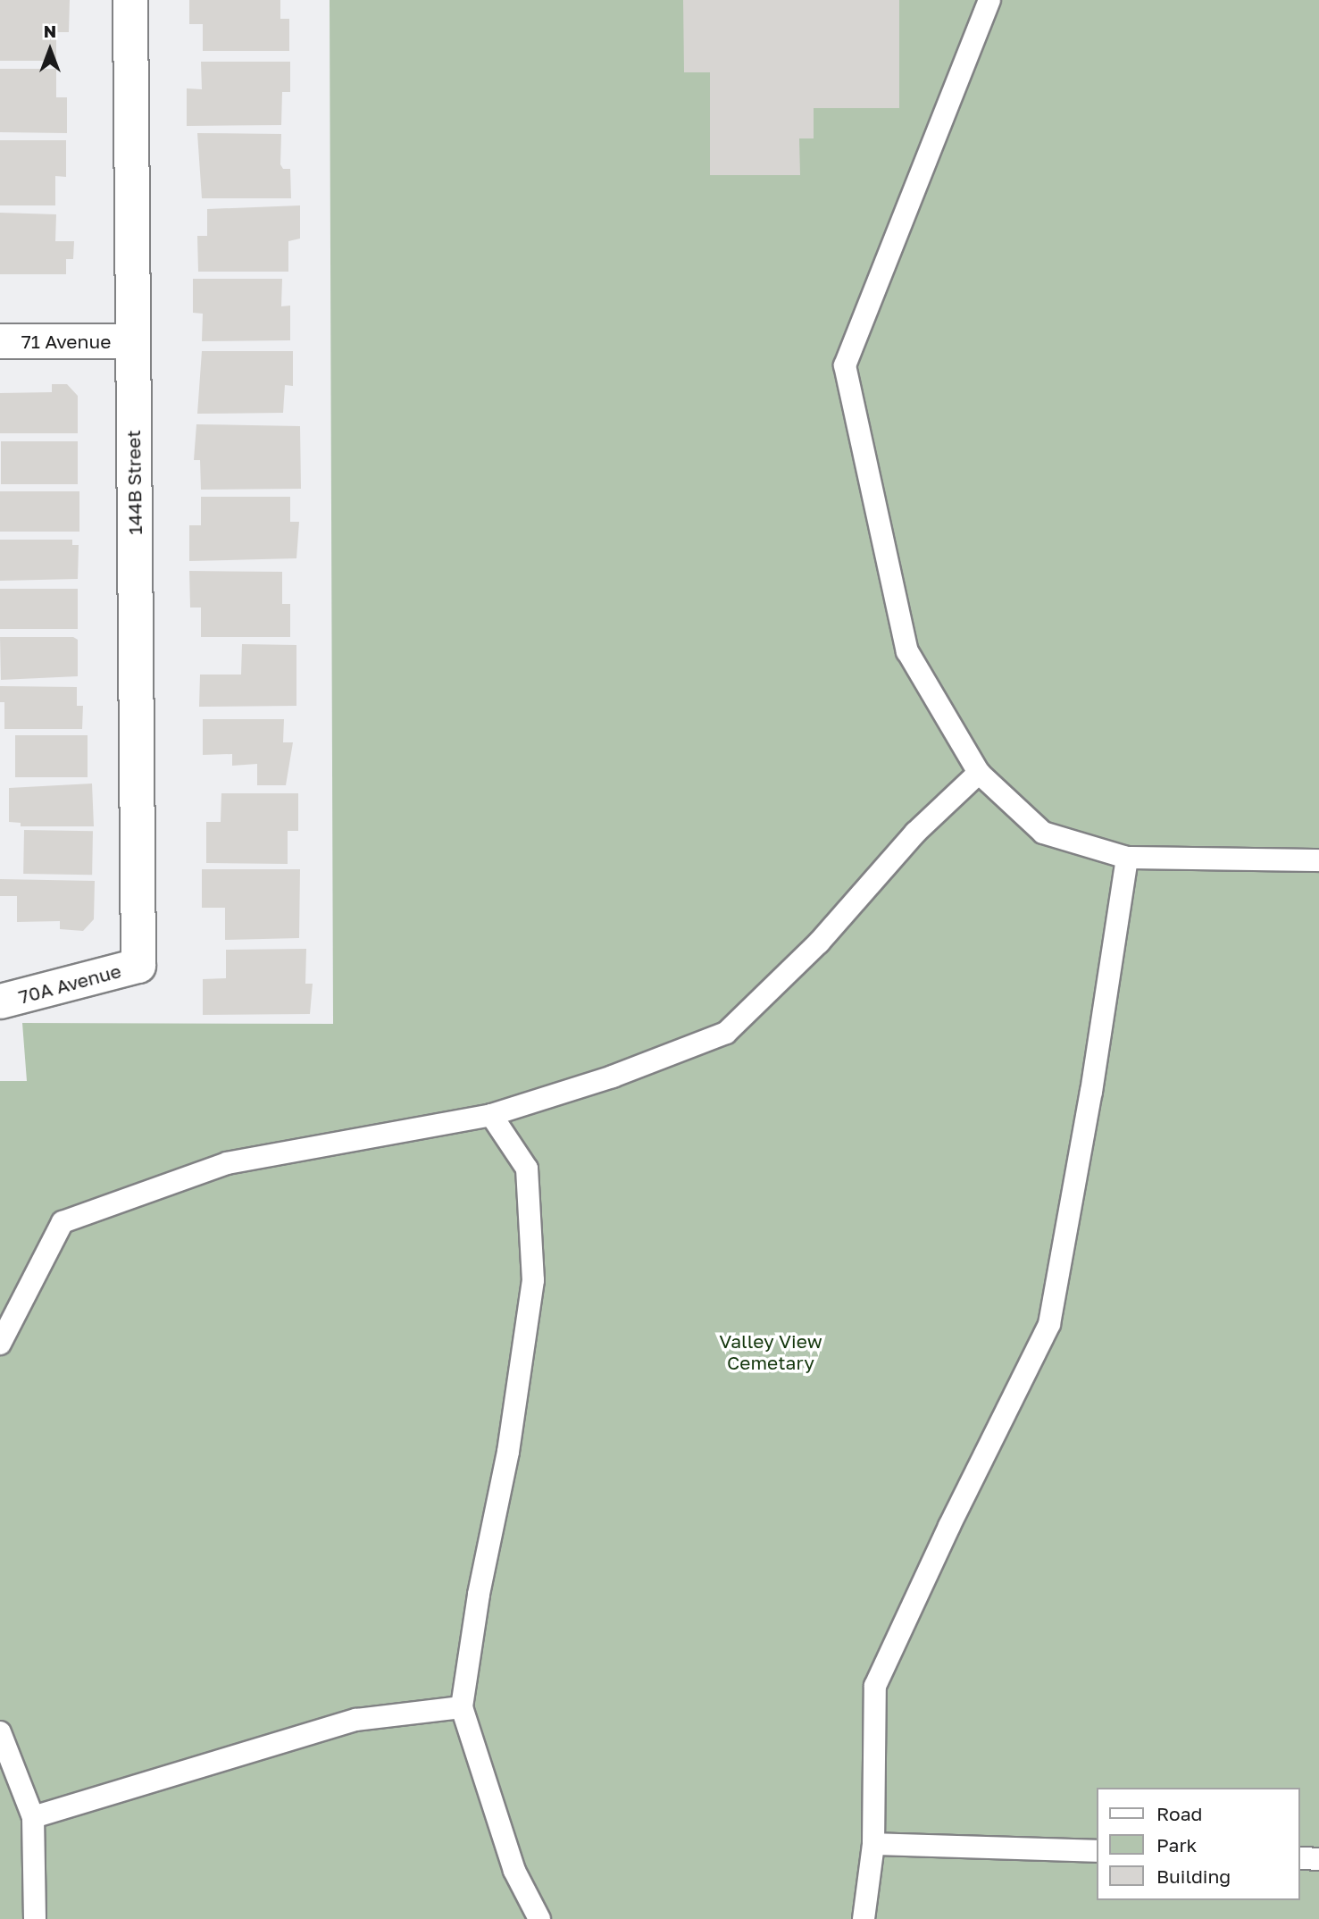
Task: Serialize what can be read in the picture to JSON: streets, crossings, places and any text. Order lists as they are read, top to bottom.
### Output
{
  "streets": {
    "street": ["71 Avenue", "144B Street", "70A Avenue"]
  },
  "crossings": [
    ["71 Avenue", "144B Street"],
    ["144B Street", "70A Avenue"]
  ],
  "parks": ["Valley View Cemetary"],
  "legend": ["Road", "Park", "Building"],
  "north": "top"
}
